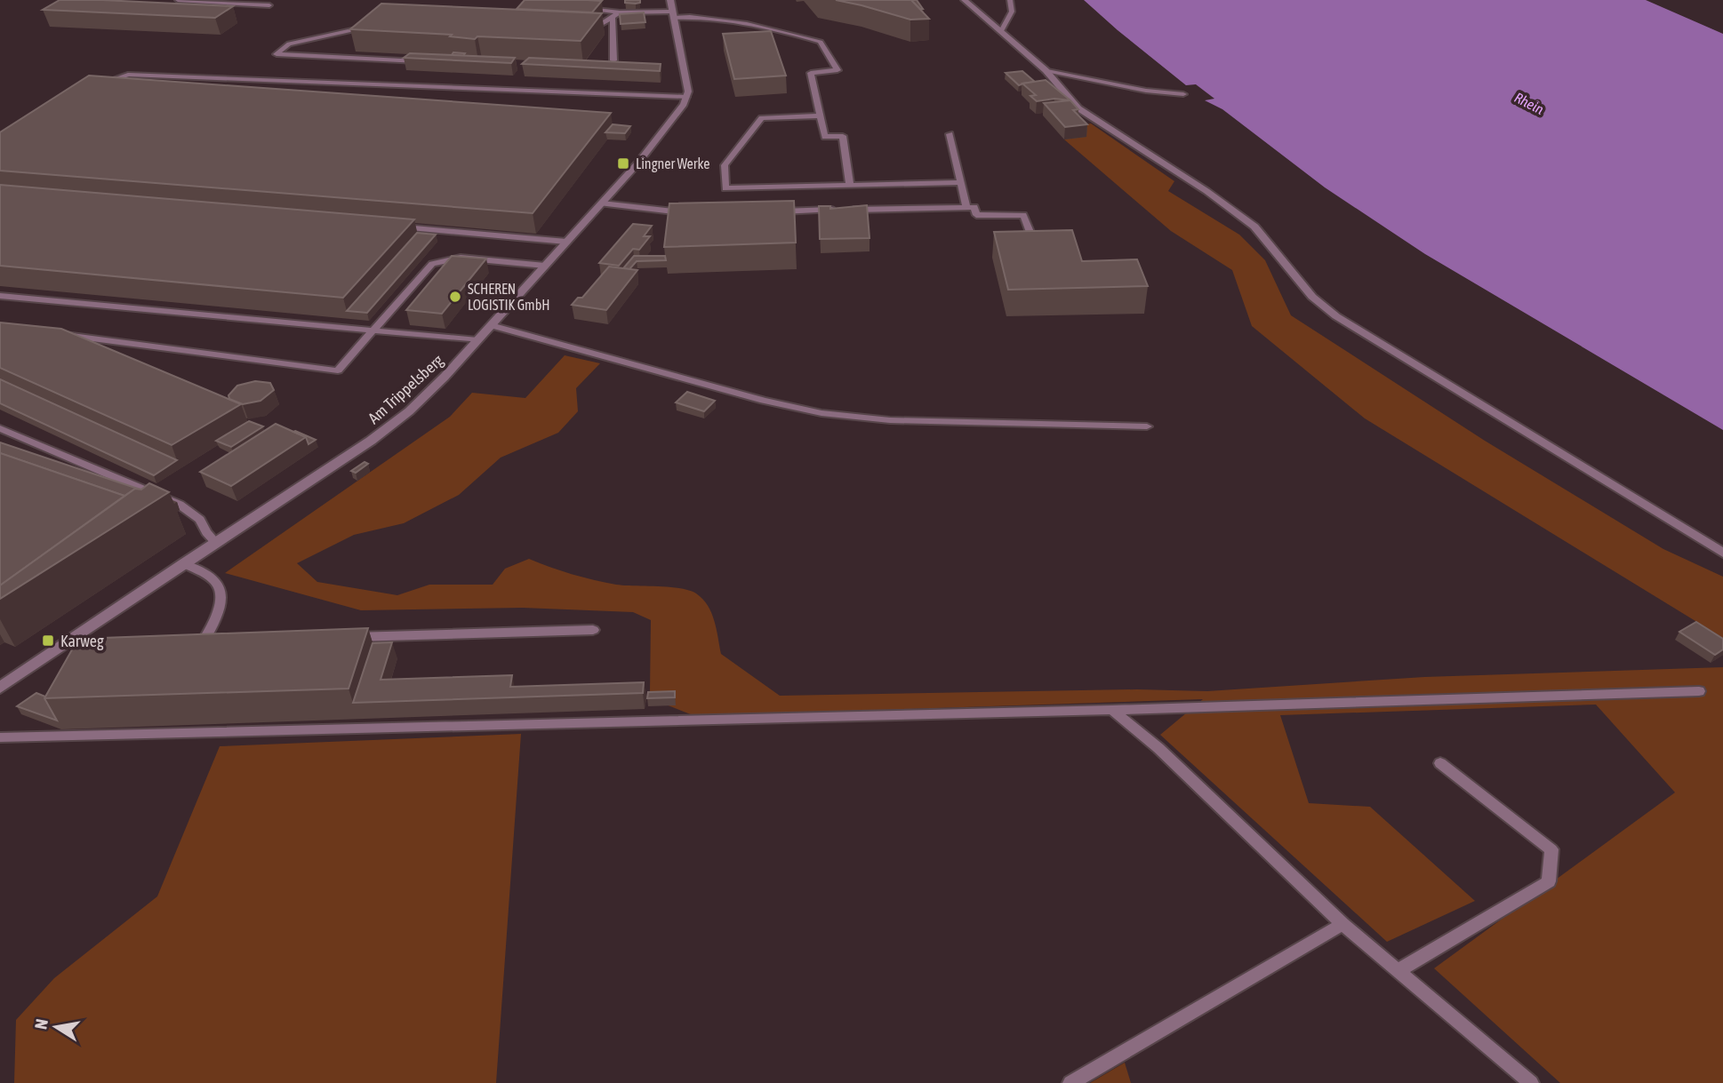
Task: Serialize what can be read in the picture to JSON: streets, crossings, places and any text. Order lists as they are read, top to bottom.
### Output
{
  "streets": {
    "street": ["Am Trippelsberg"]
  },
  "water": ["Rhein"],
  "places": {
    "transit": ["Lingner Werke", "Karweg"],
    "other": ["SCHEREN LOGISTIK GmbH"]
  },
  "north": "left"
}
